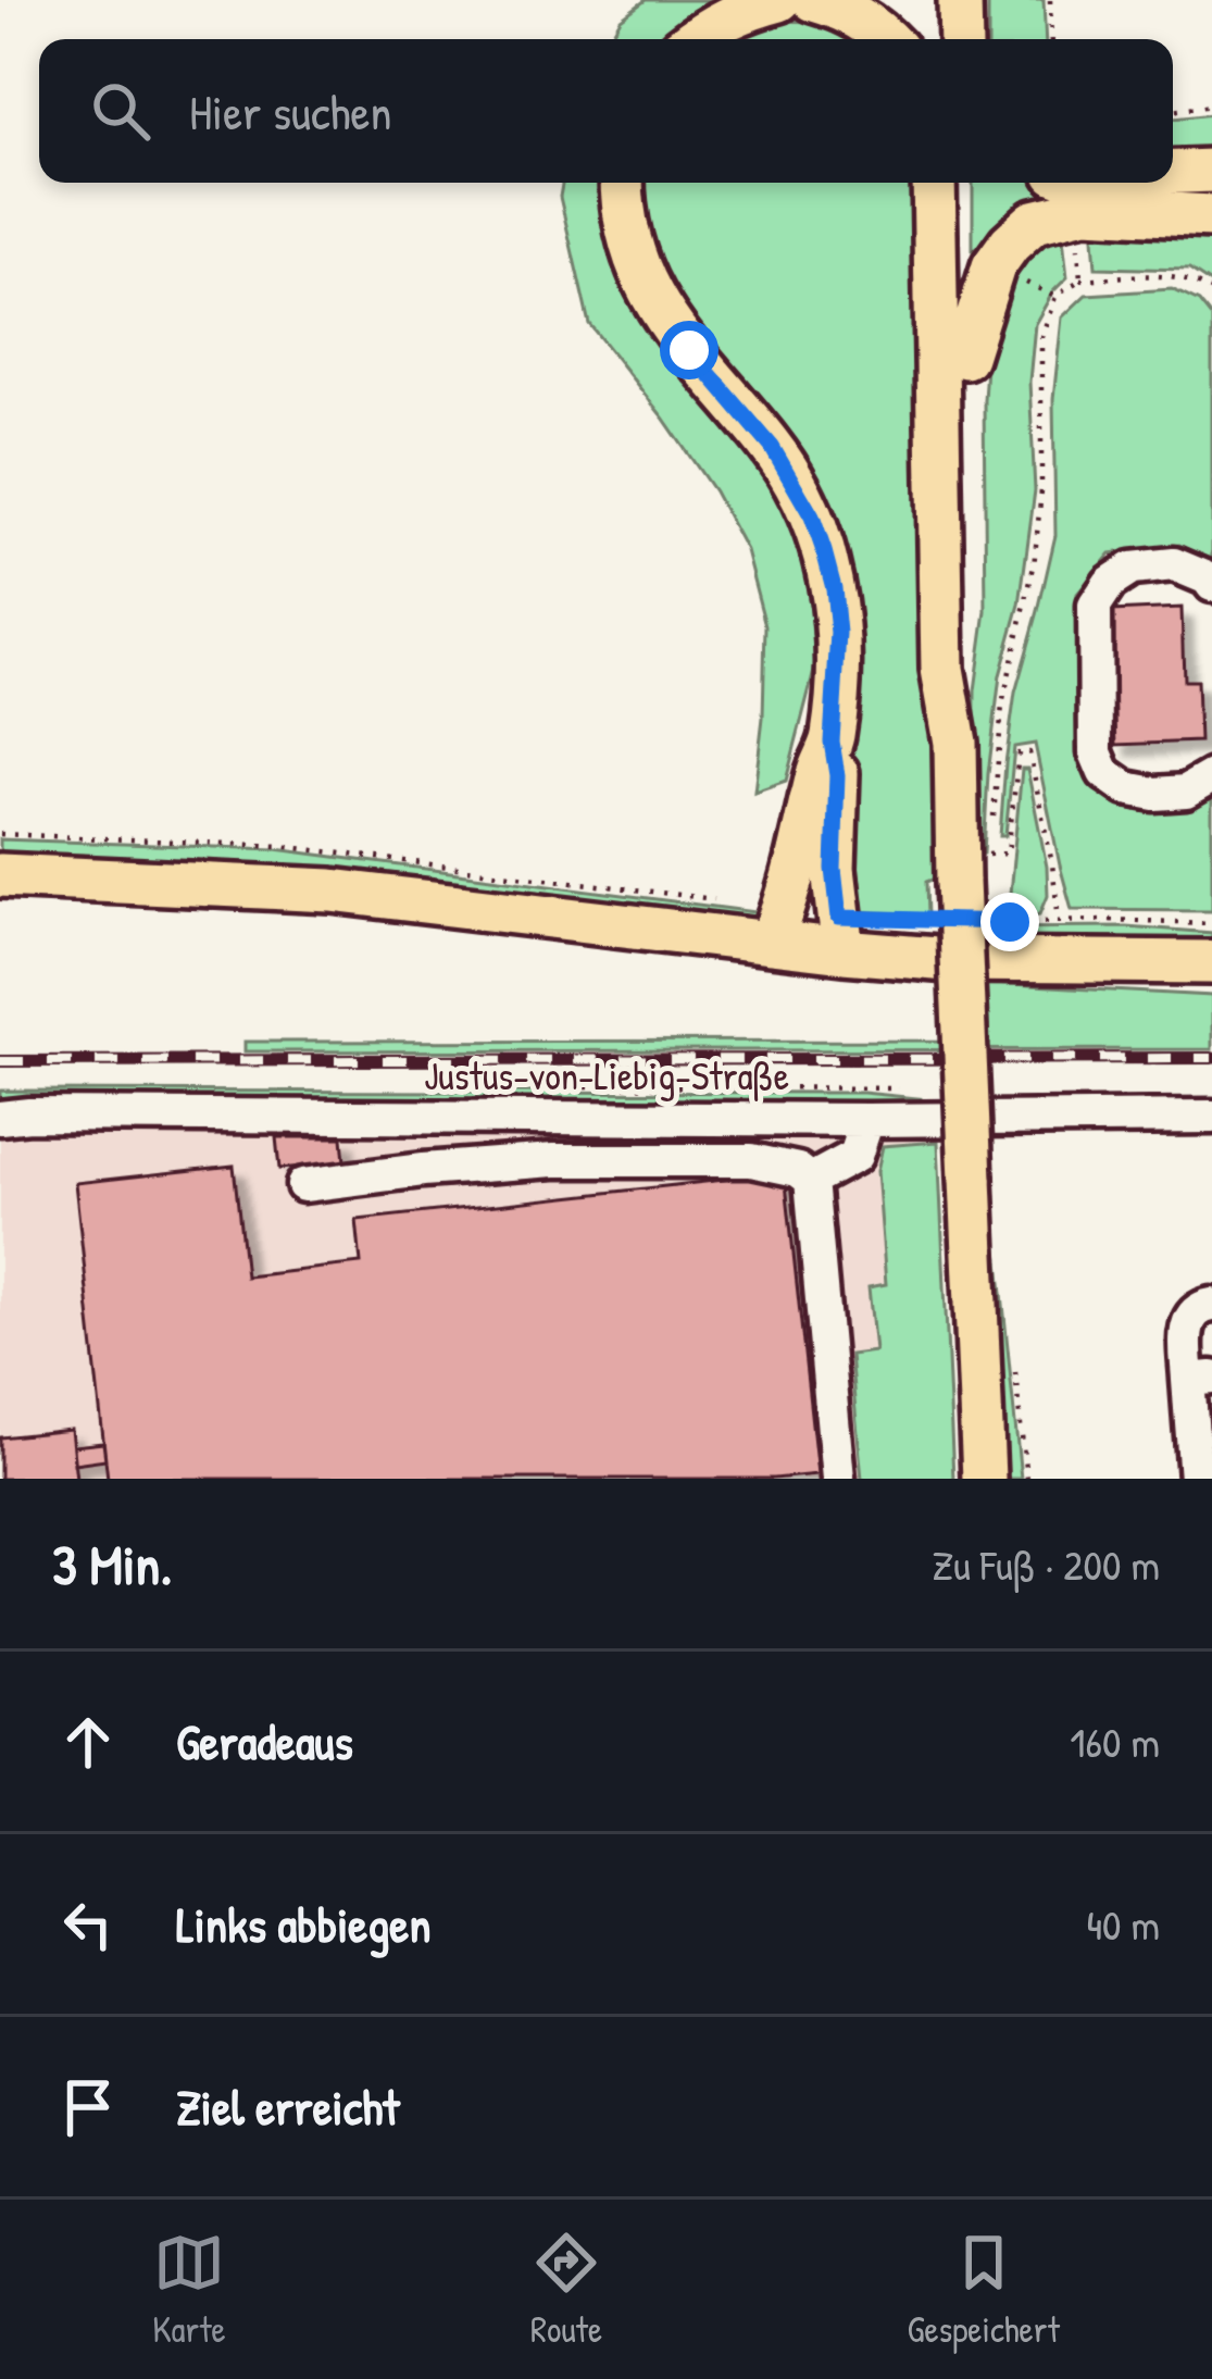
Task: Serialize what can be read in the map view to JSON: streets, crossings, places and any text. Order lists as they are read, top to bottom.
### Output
{
  "streets": {
    "street": ["Justus-von-Liebig-Straße"]
  },
  "page": {
    "search": "Hier suchen",
    "heading": ["3 Min.", "Zu Fuß · 200 m"],
    "list": [
      ["Geradeaus", "160 m"],
      ["Links abbiegen", "40 m"],
      "Ziel erreicht"
    ],
    "nav": ["Karte", "Route", "Gespeichert"]
  }
}
